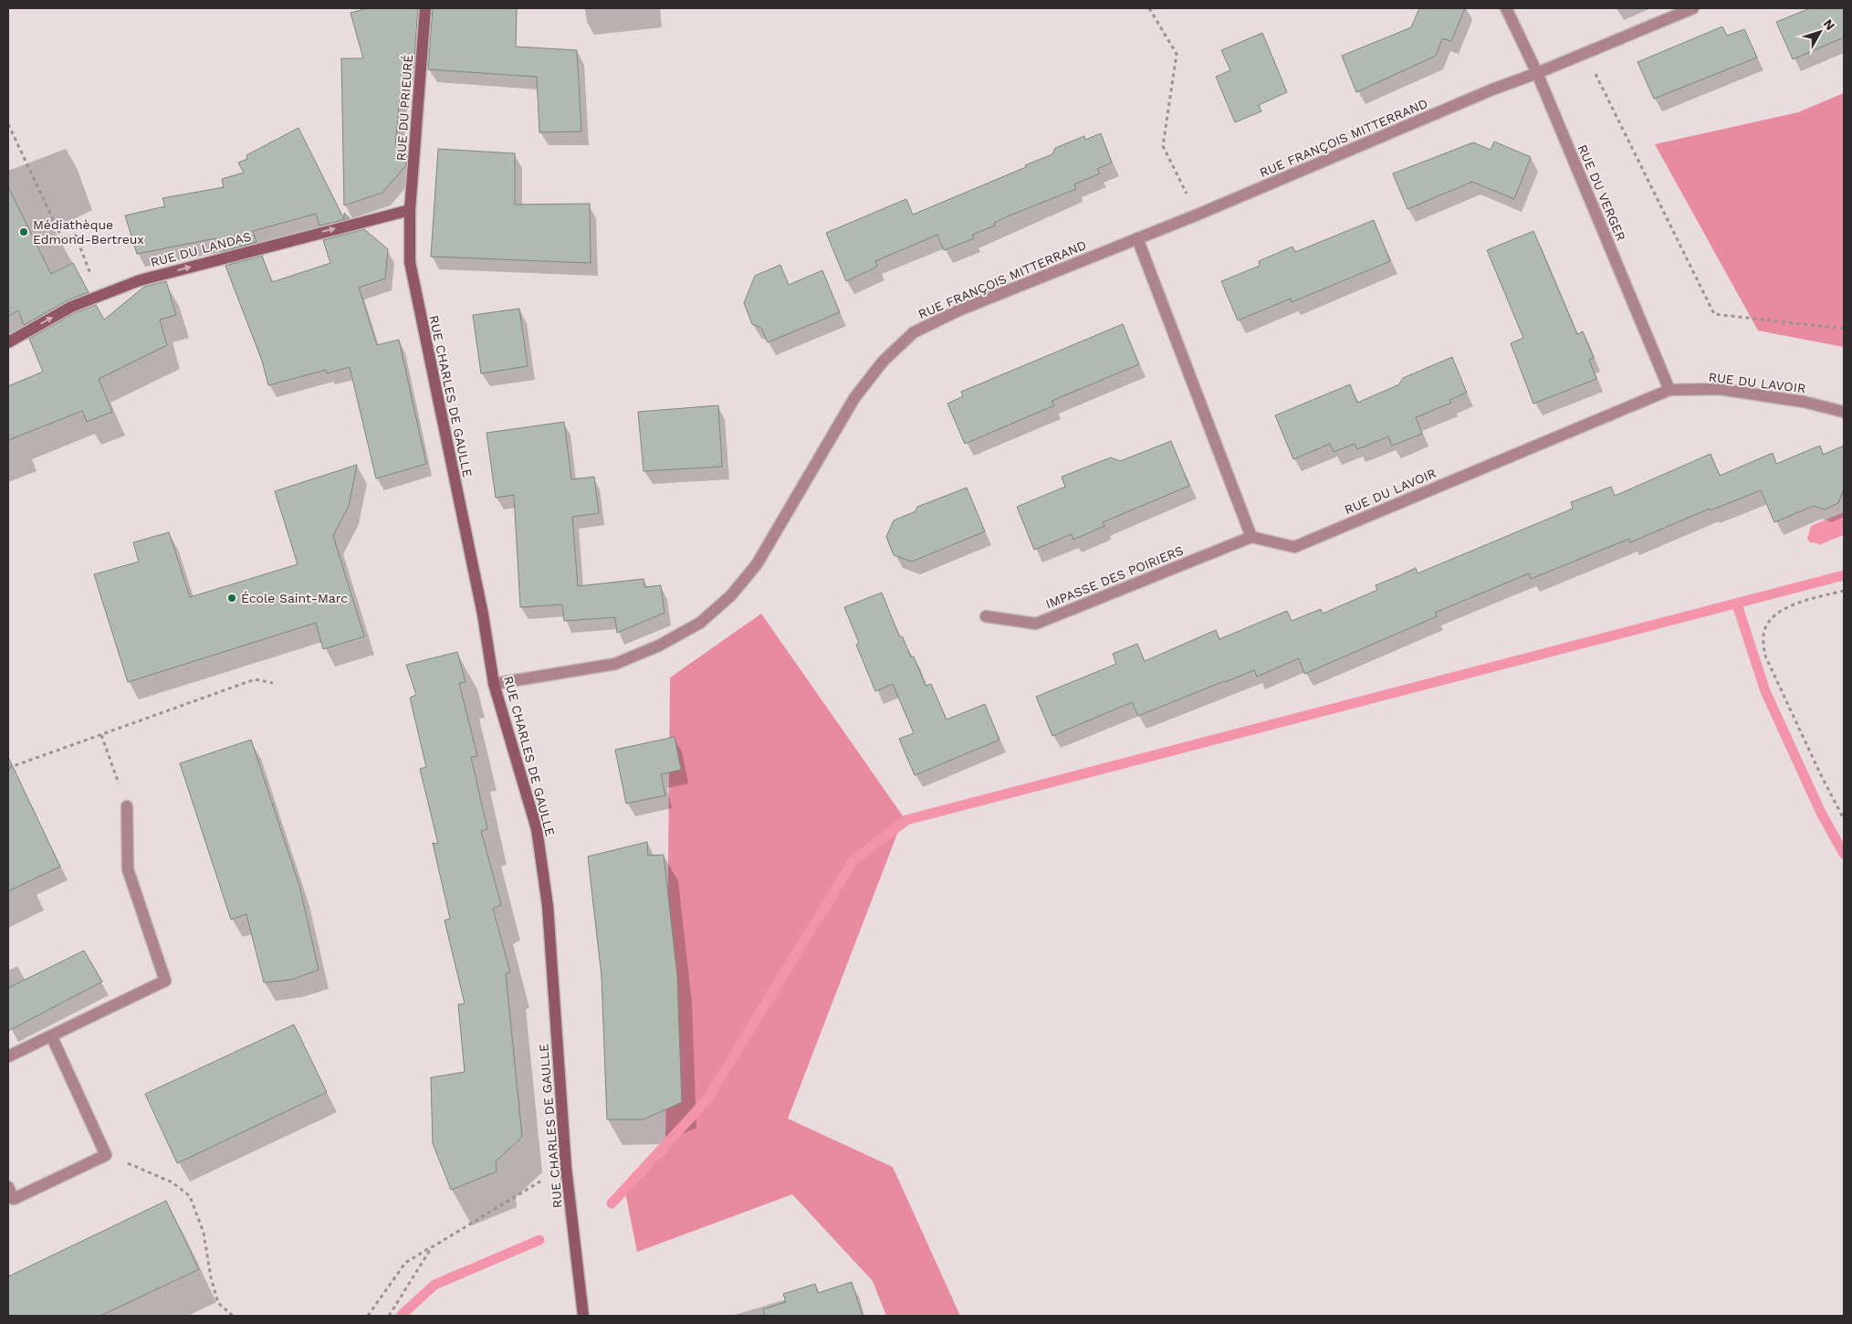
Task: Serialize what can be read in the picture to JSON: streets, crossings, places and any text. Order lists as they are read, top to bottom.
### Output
{
  "streets": {
    "main road": ["RUE DU PRIEURÉ", "RUE DU LANDAS", "RUE CHARLES DE GAULLE"],
    "street": [
      "RUE FRANÇOIS MITTERRAND",
      "RUE DU VERGER",
      "RUE DU LAVOIR",
      "IMPASSE DES POIRIERS"
    ]
  },
  "crossings": [
    ["RUE DU PRIEURÉ", "RUE DU LANDAS"],
    ["RUE DU PRIEURÉ", "RUE CHARLES DE GAULLE"],
    ["RUE FRANÇOIS MITTERRAND", "RUE DU VERGER"],
    ["RUE FRANÇOIS MITTERRAND", "RUE CHARLES DE GAULLE"],
    ["RUE DU VERGER", "RUE DU LAVOIR"],
    ["RUE DU LANDAS", "RUE CHARLES DE GAULLE"],
    ["RUE DU LAVOIR", "IMPASSE DES POIRIERS"]
  ],
  "one_way": ["RUE DU LANDAS"],
  "places": ["Médiathèque Edmond-Bertreux", "École Saint-Marc"],
  "north": "top right"
}
